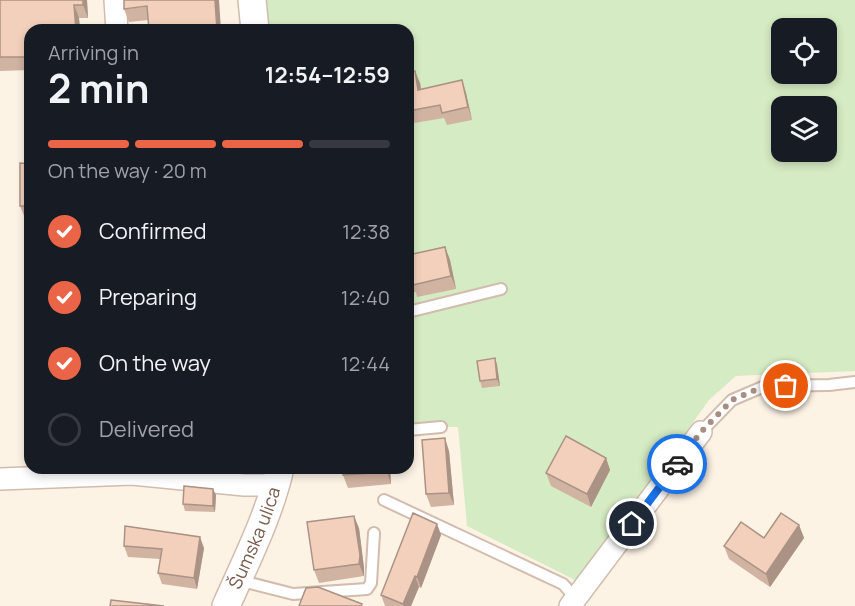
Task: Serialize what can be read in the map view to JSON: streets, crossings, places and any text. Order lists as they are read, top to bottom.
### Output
{
  "streets": {
    "street": ["Šumska ulica"]
  },
  "page": {
    "heading": ["2 min", "Arriving in", "12:54–12:59"],
    "bar": "On the way · 20 m",
    "list": [
      ["Confirmed", "12:38"],
      ["Preparing", "12:40"],
      ["On the way", "12:44"],
      "Delivered"
    ]
  }
}
